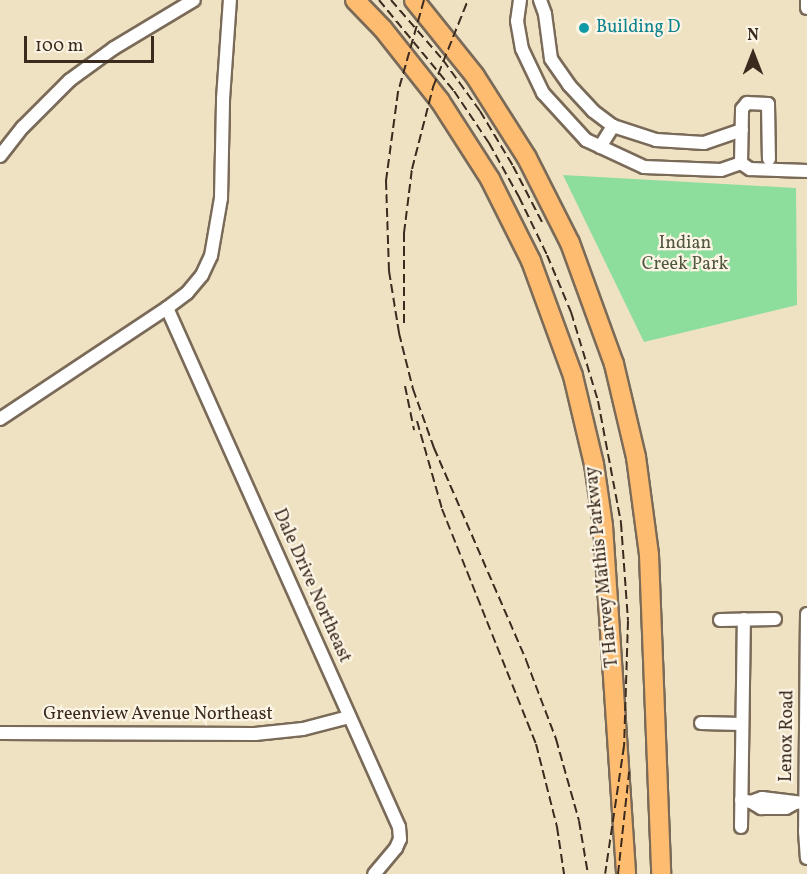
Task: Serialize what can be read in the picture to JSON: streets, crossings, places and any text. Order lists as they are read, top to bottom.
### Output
{
  "streets": {
    "highway": ["T Harvey Mathis Parkway"],
    "street": ["Dale Drive Northeast", "Greenview Avenue Northeast", "Lenox Road"]
  },
  "crossings": [
    ["Dale Drive Northeast", "Greenview Avenue Northeast"]
  ],
  "parks": ["Indian Creek Park"],
  "places": ["Building D"],
  "scale_bar": "100 m",
  "north": "top"
}
